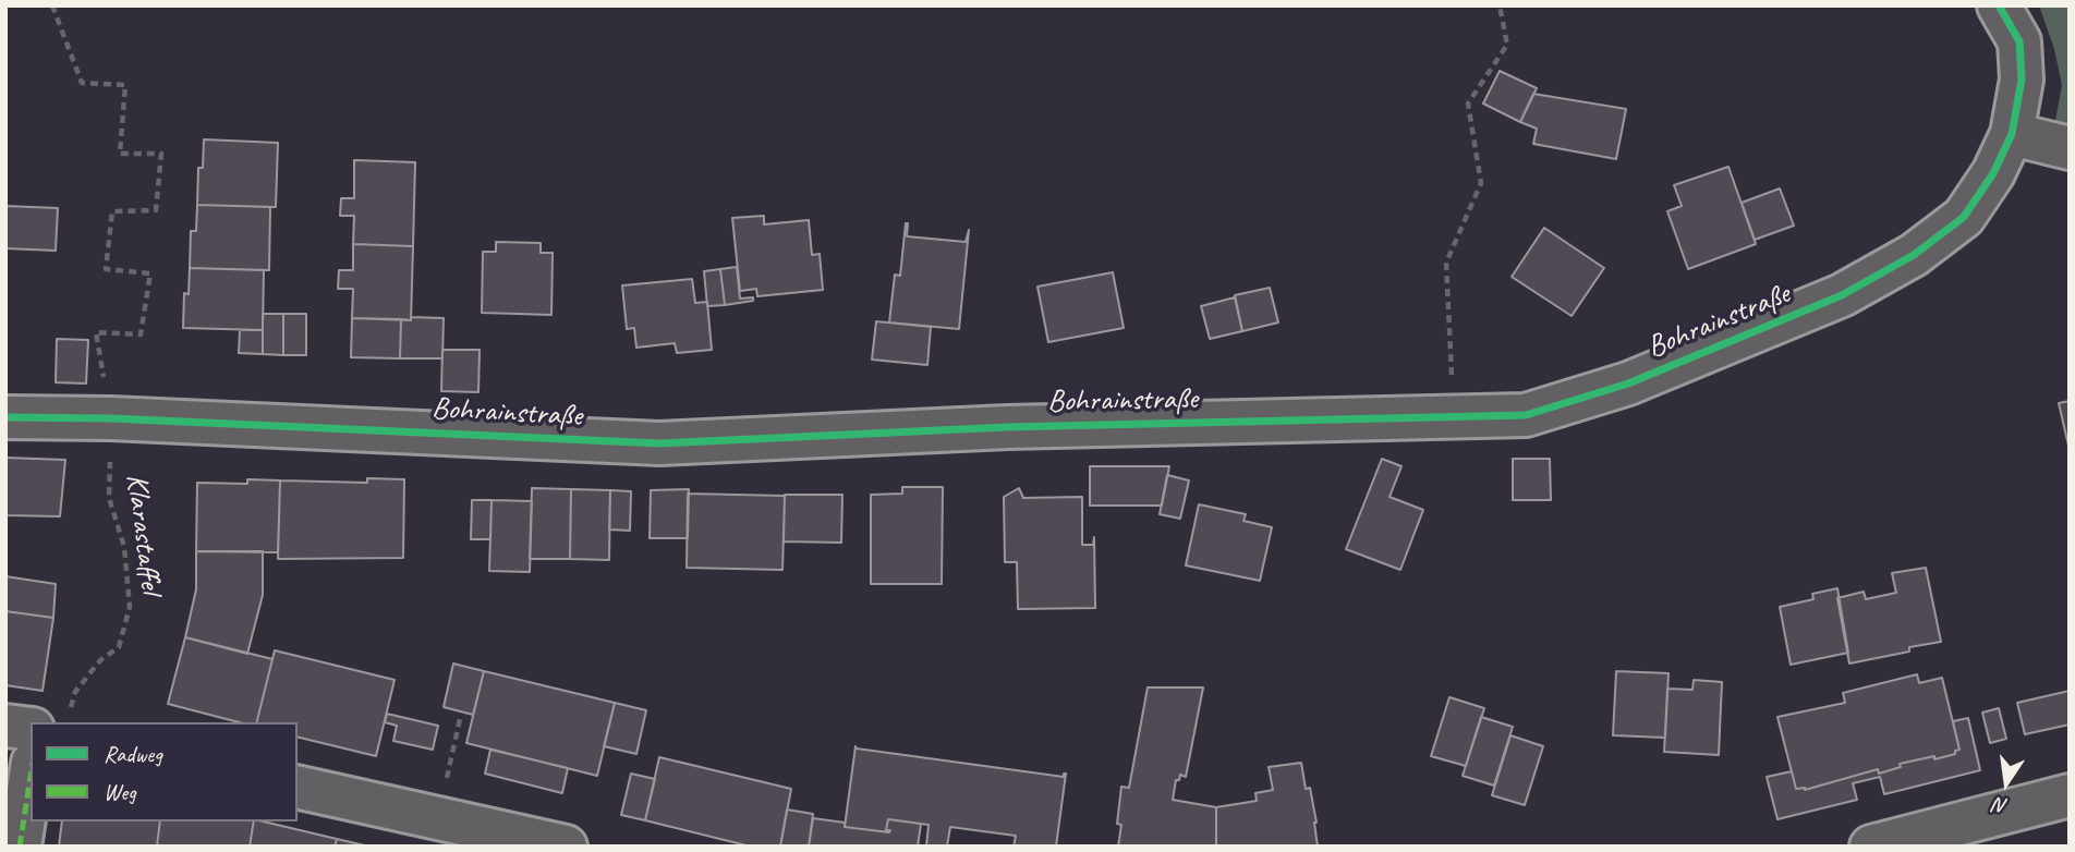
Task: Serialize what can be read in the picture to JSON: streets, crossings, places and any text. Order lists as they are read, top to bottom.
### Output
{
  "streets": {
    "street": ["Bohrainstraße"],
    "path": ["Klarastaffel"]
  },
  "crossings": [
    ["Bohrainstraße", "Klarastaffel"]
  ],
  "legend": ["Radweg", "Weg"],
  "north": "bottom"
}
